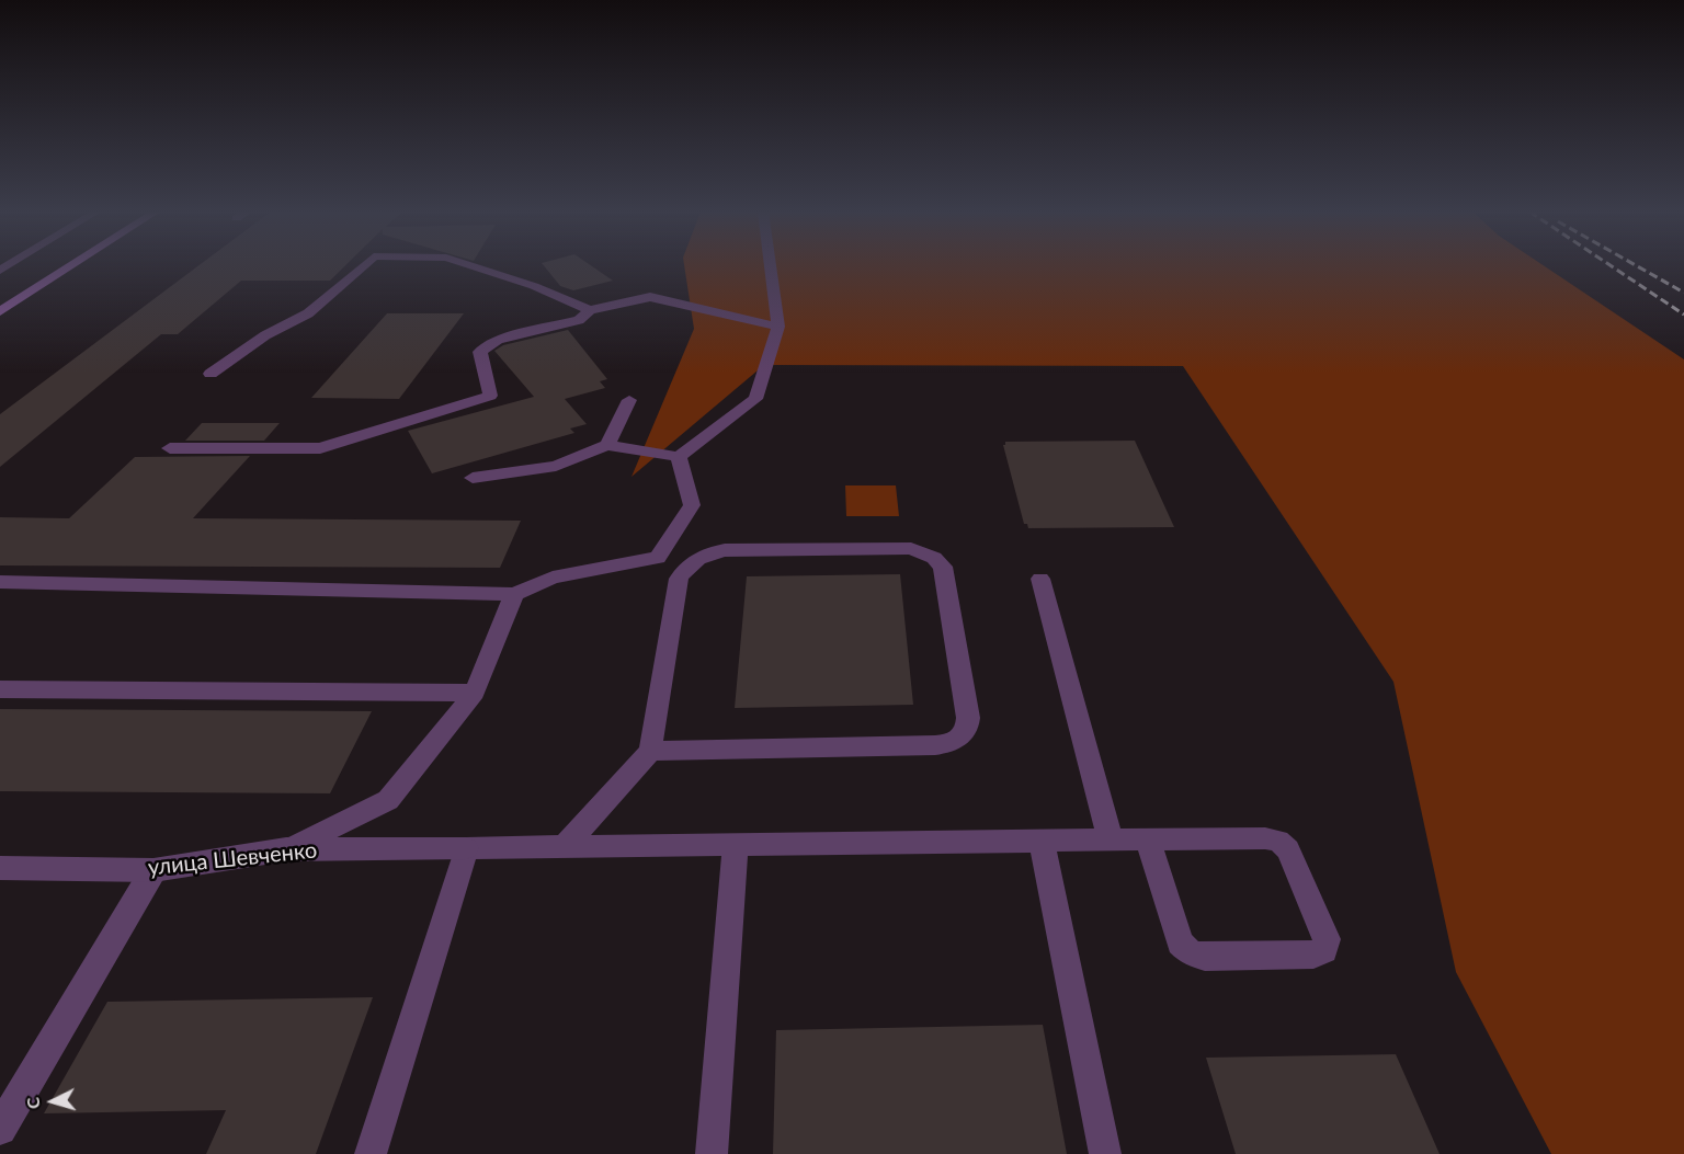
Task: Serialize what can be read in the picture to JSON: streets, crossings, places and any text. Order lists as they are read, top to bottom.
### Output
{
  "streets": {
    "street": ["улица Шевченко"]
  },
  "north": "left"
}
